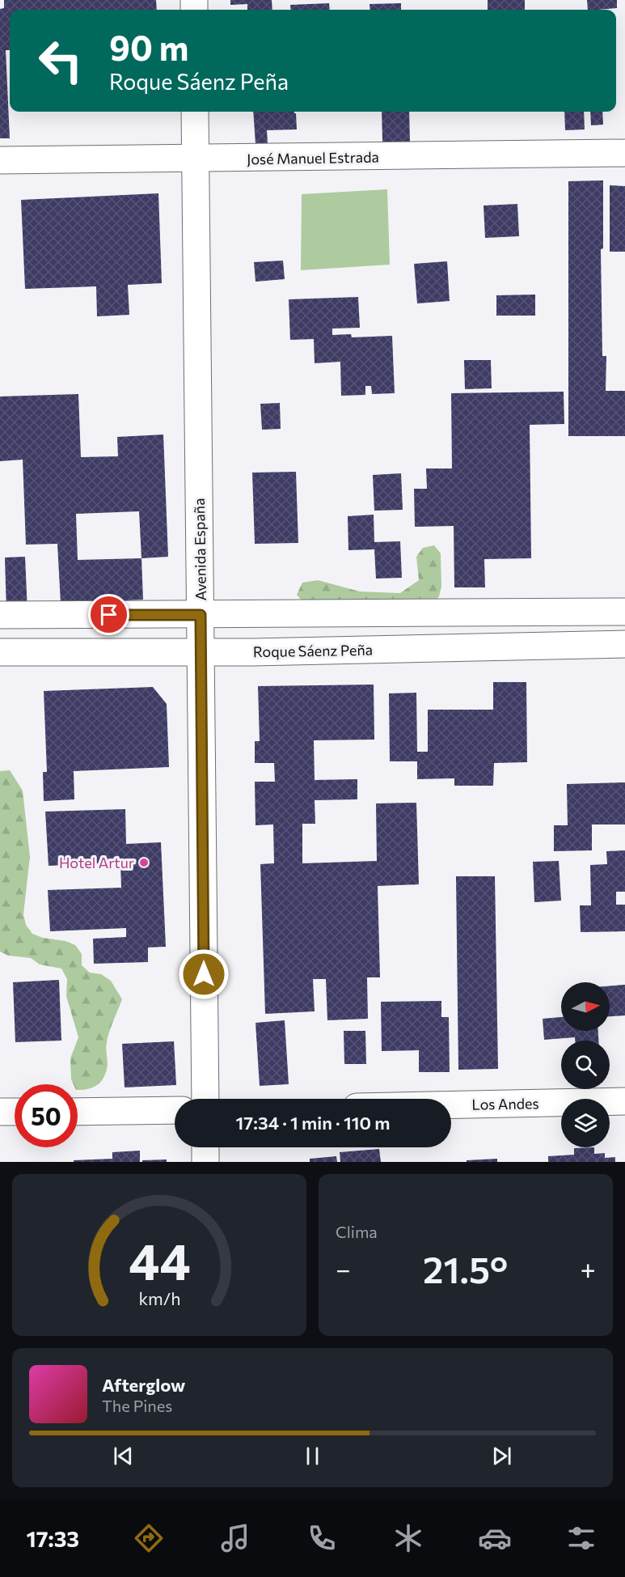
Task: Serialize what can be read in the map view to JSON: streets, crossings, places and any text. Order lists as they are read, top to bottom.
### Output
{
  "streets": {
    "street": [
      "José Manuel Estrada",
      "Avenida España",
      "Roque Sáenz Peña",
      "Los Andes"
    ]
  },
  "crossings": [
    ["José Manuel Estrada", "Avenida España"],
    ["Avenida España", "Roque Sáenz Peña"]
  ],
  "places": ["Hotel Artur"],
  "north": "right",
  "page": {
    "turn": ["90 m", "Roque Sáenz Peña"],
    "limit": "50",
    "trip": "17:34 · 1 min · 110 m",
    "tile": "Clima",
    "heat": ["−", "21.5°", "+"],
    "song": ["Afterglow", "The Pines"],
    "tabs": "17:33",
    "gauge": ["44", "km/h"]
  }
}
